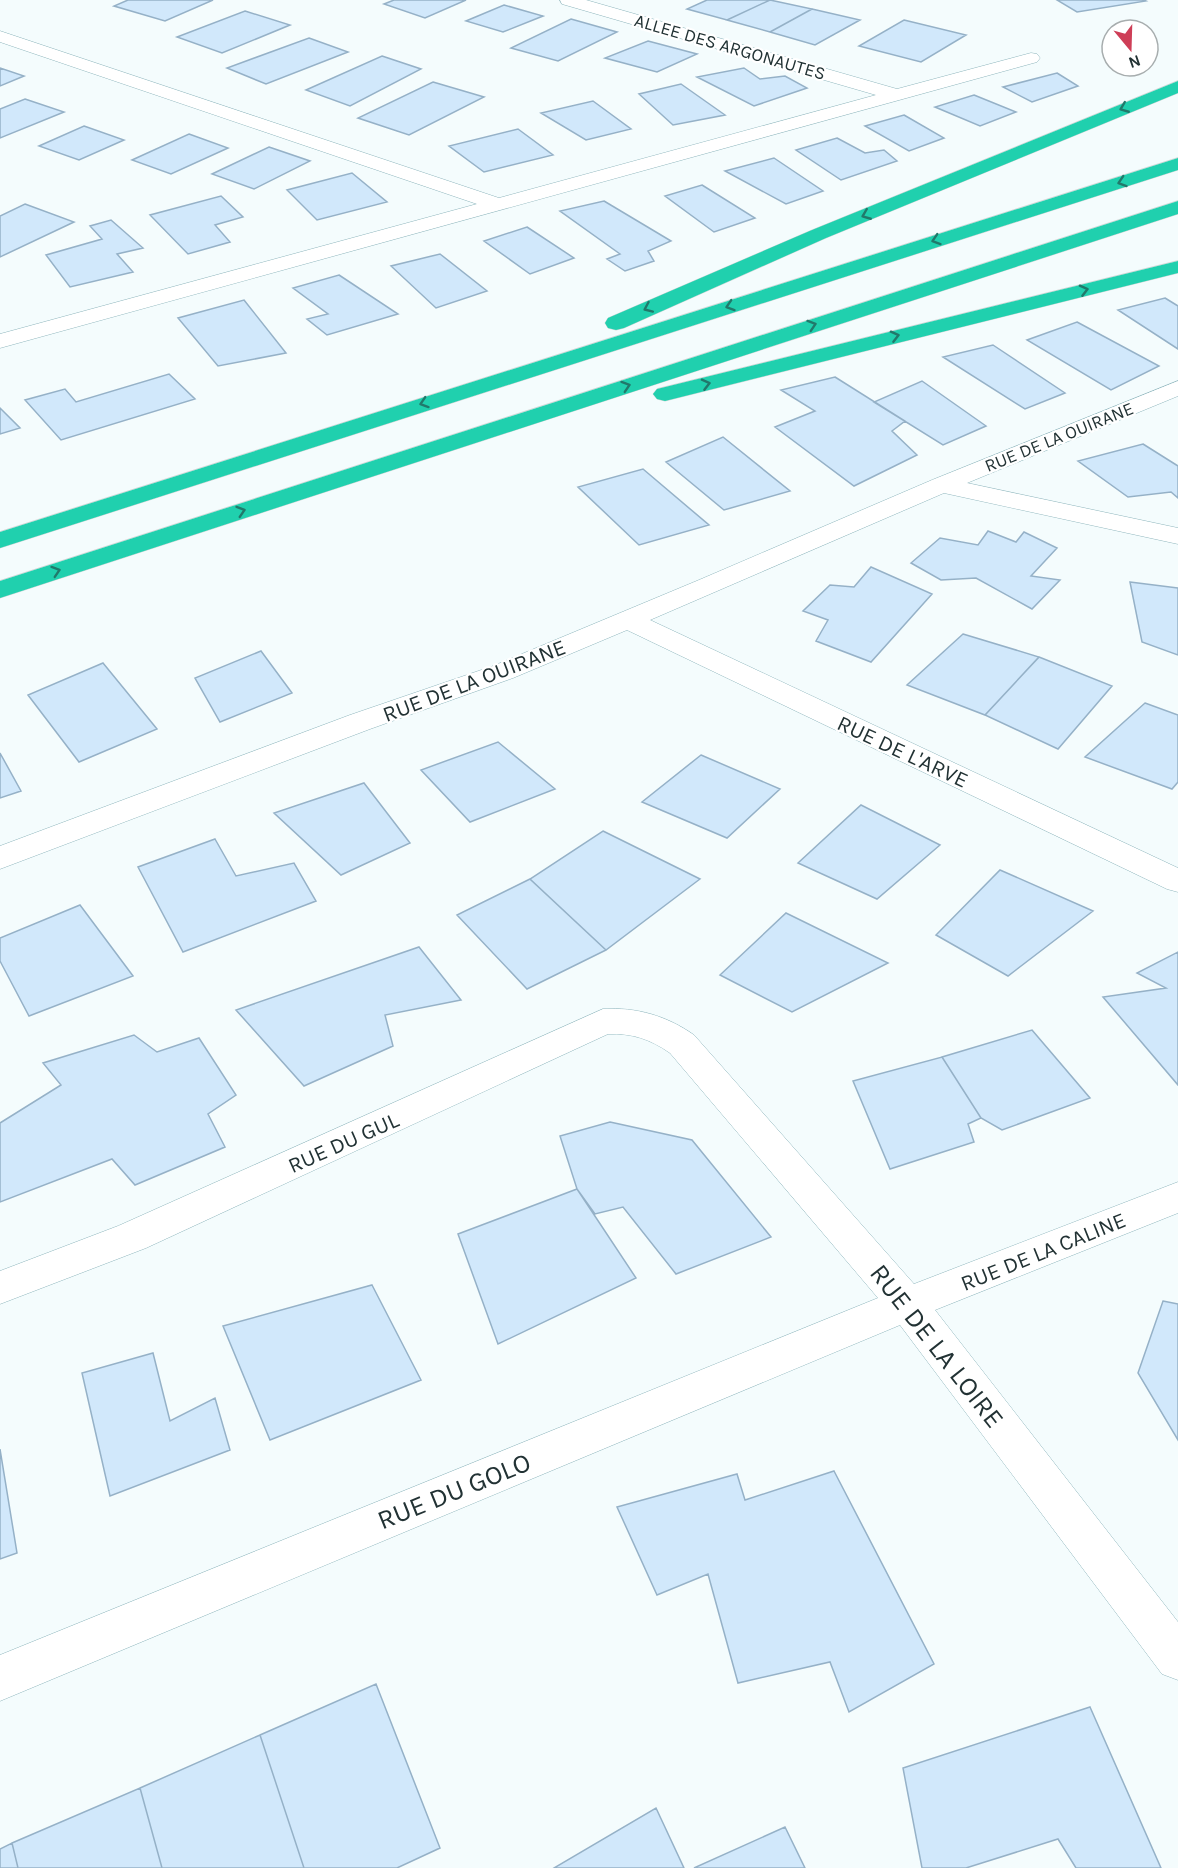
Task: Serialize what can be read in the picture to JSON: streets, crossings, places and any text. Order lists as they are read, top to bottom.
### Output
{
  "streets": {
    "street": [
      "ALLEE DES ARGONAUTES",
      "RUE DE LA OUIRANE",
      "RUE DE L'ARVE",
      "RUE DU GUL",
      "RUE DE LA CALINE",
      "RUE DE LA LOIRE",
      "RUE DU GOLO"
    ]
  },
  "crossings": [
    ["RUE DE LA OUIRANE", "RUE DE L'ARVE"],
    ["RUE DU GUL", "RUE DE LA LOIRE"],
    ["RUE DE LA CALINE", "RUE DE LA LOIRE"],
    ["RUE DE LA CALINE", "RUE DU GOLO"],
    ["RUE DE LA LOIRE", "RUE DU GOLO"]
  ],
  "north": "bottom"
}
